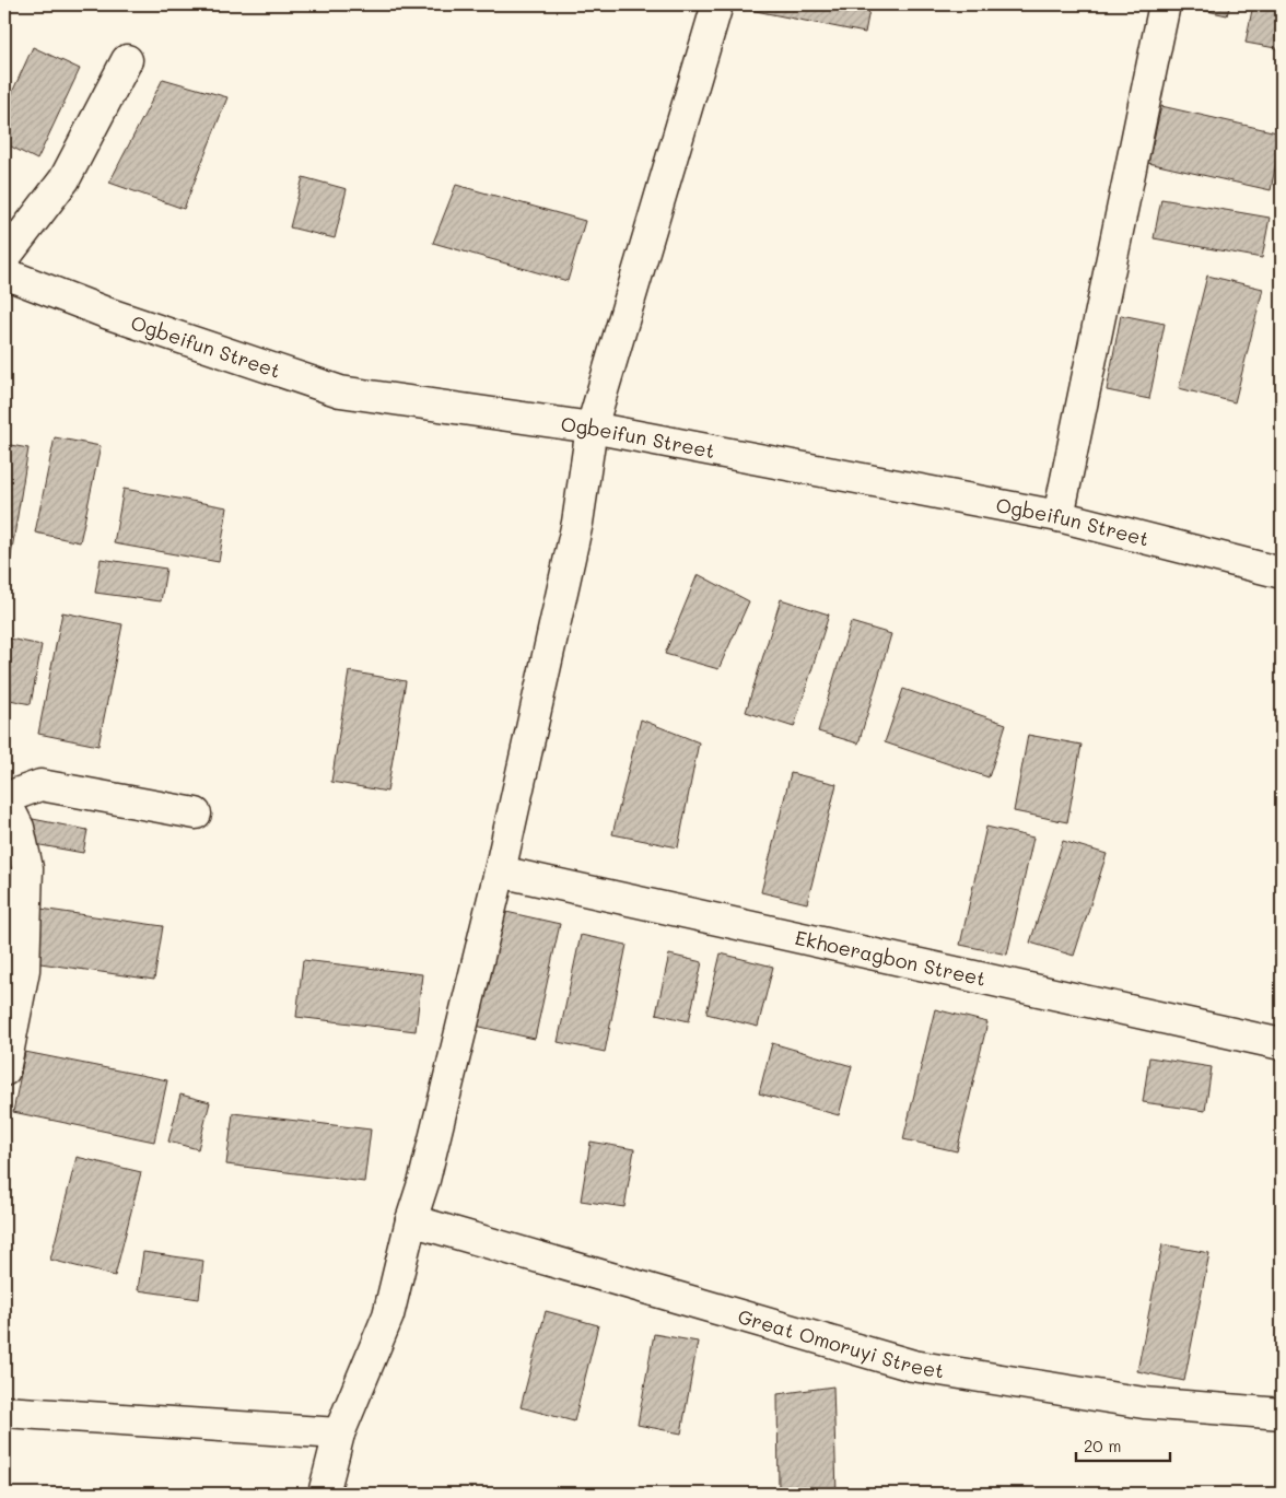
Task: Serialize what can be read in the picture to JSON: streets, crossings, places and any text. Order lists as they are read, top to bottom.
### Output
{
  "streets": {
    "street": ["Ogbeifun Street", "Ekhoeragbon Street", "Great Omoruyi Street"]
  },
  "scale_bar": "20 m"
}
